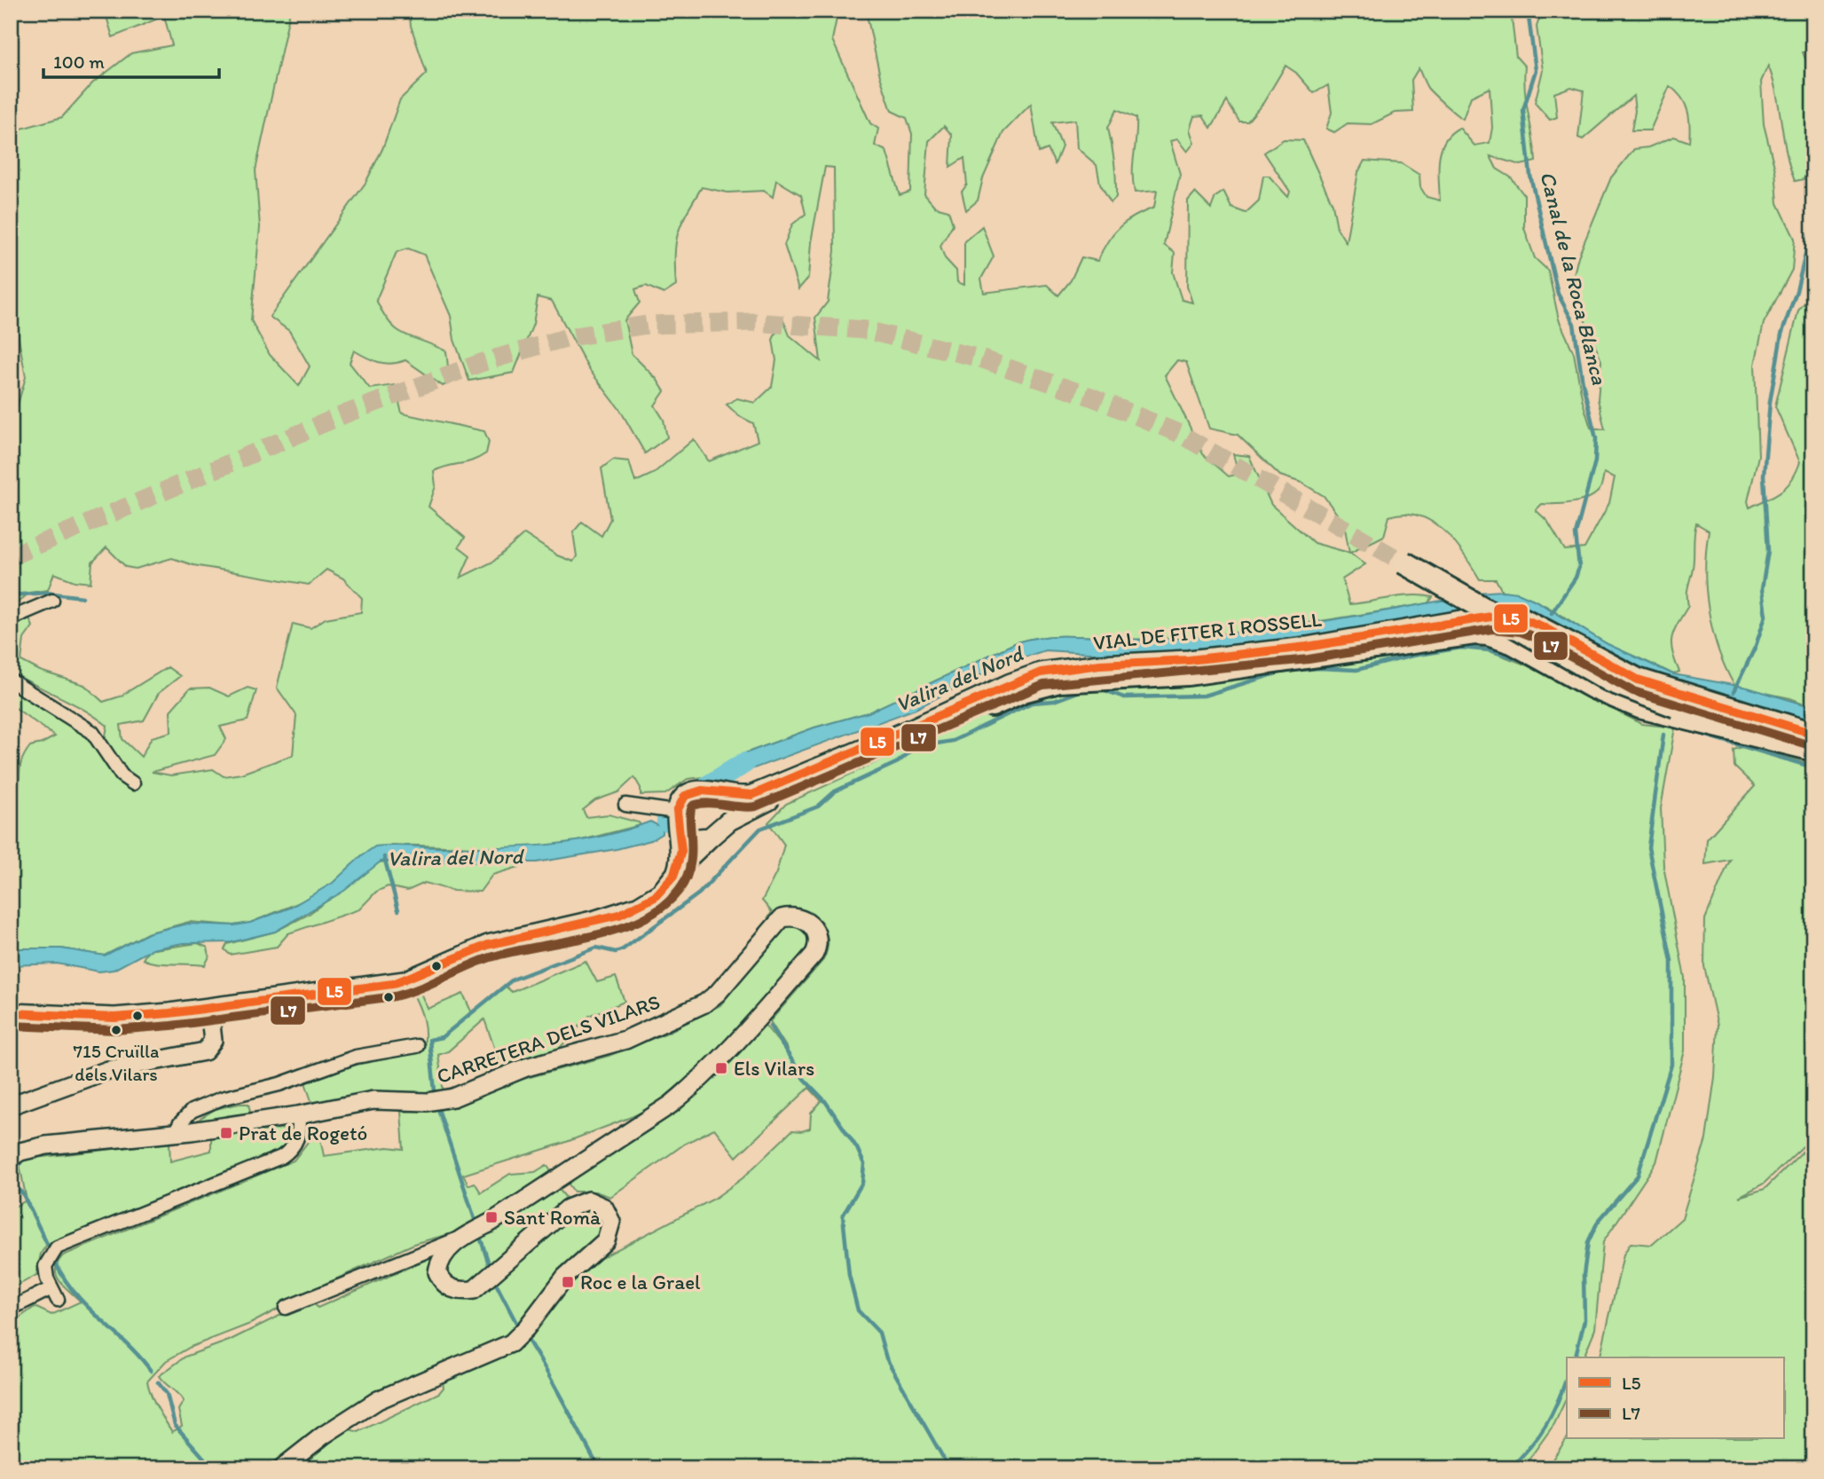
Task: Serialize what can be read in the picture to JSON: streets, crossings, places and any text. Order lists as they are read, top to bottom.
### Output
{
  "streets": {
    "main road": ["VIAL DE FITER I ROSSELL"],
    "street": ["CARRETERA DELS VILARS"]
  },
  "water": ["Canal de la Roca Blanca", "Valira del Nord"],
  "places": {
    "other": ["715 Cruïlla dels Vilars"],
    "transit": [
      "Els Vilars",
      "Prat de Rogetó",
      "Sant Romà",
      "Roc e la Grael"
    ]
  },
  "lines": ["transit line L5", "transit line L7"],
  "legend": ["L5", "L7"],
  "scale_bar": "100 m"
}
